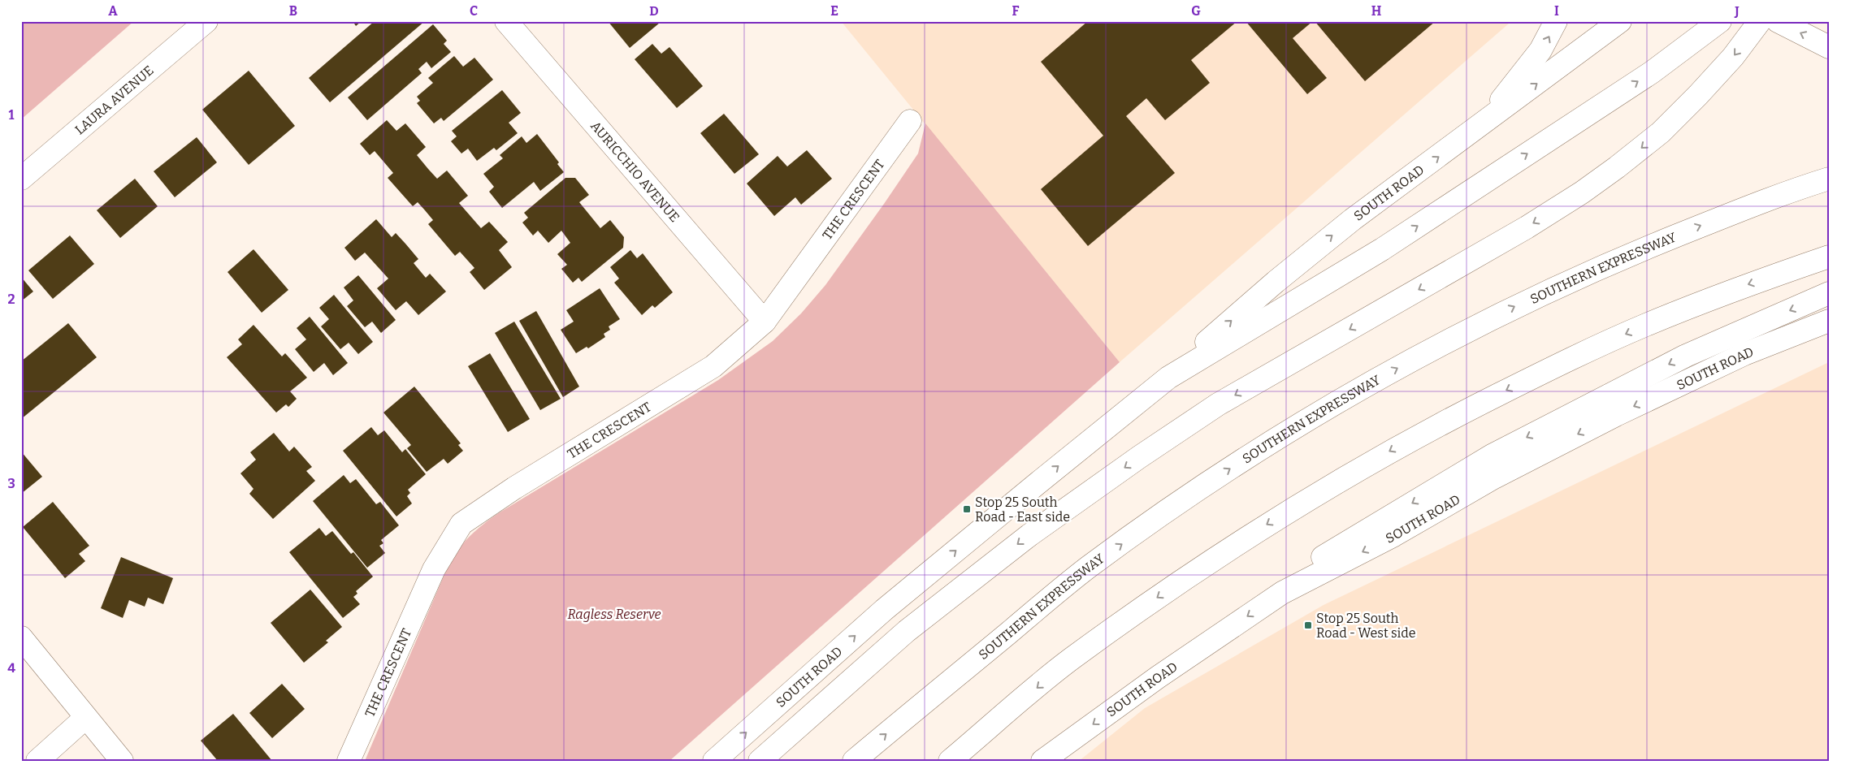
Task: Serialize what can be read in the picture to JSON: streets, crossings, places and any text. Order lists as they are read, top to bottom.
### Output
{
  "streets": {
    "main road": [
      "LAURA AVENUE",
      "AURICCHIO AVENUE",
      "SOUTH ROAD",
      "THE CRESCENT",
      "SOUTHERN EXPRESSWAY"
    ]
  },
  "crossings": [
    ["AURICCHIO AVENUE", "THE CRESCENT"]
  ],
  "parks": ["Ragless Reserve"],
  "places": {
    "transit": ["Stop 25 South Road - East side", "Stop 25 South Road - West side"]
  },
  "grid": {
    "columns": [
      "A",
      "B",
      "C",
      "D",
      "E",
      "F",
      "G",
      "H",
      "I",
      "J"
    ],
    "rows": [
      "1",
      "2",
      "3",
      "4"
    ]
  }
}
